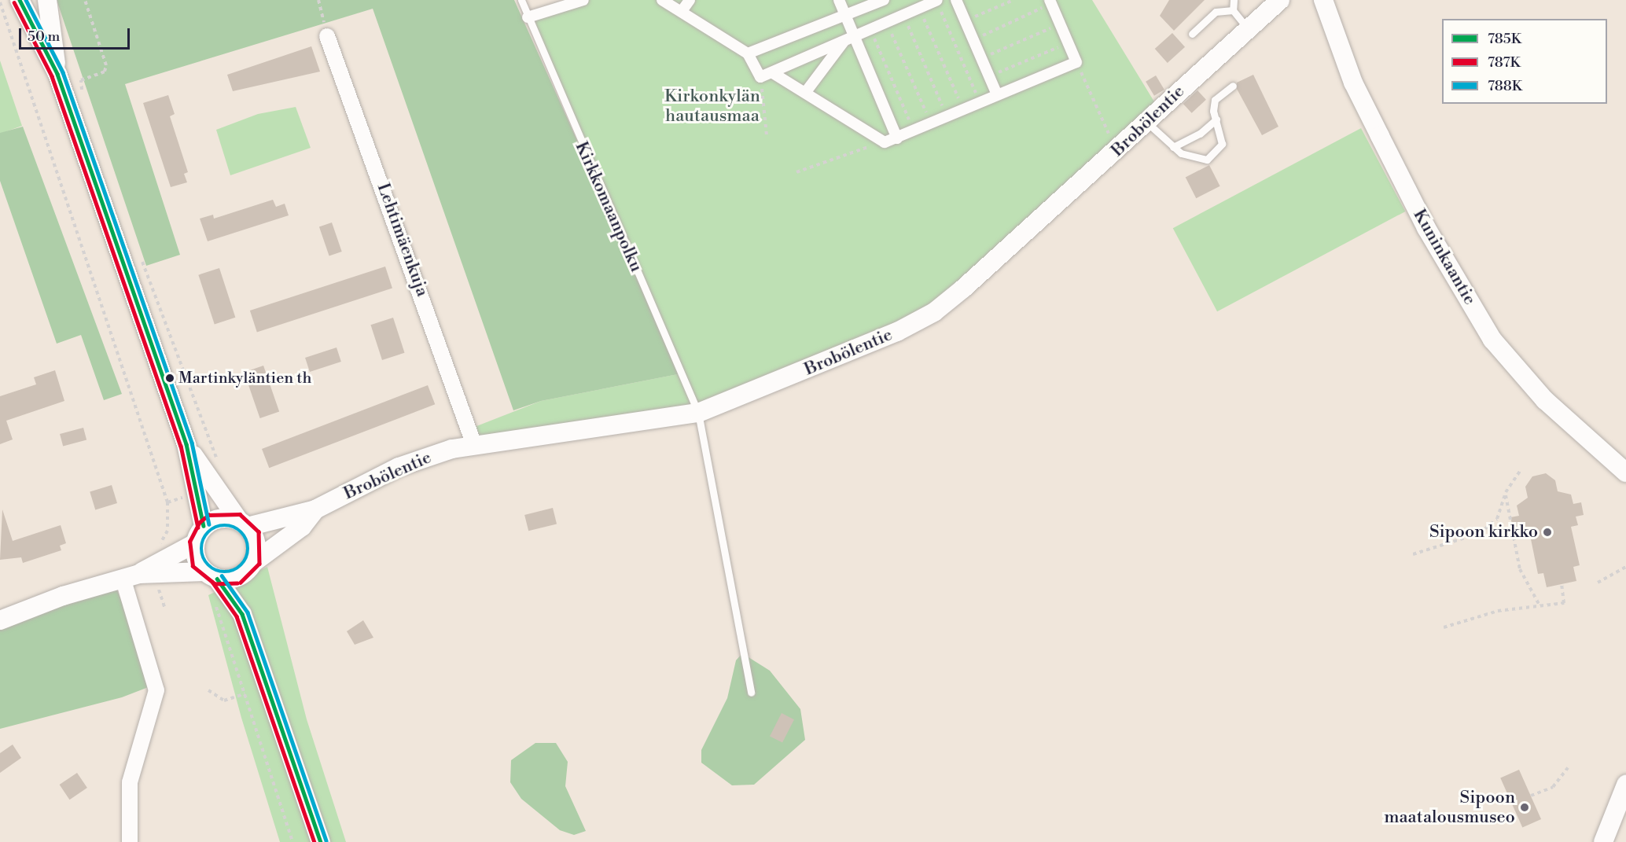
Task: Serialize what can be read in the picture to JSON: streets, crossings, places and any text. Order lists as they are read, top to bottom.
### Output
{
  "streets": {
    "street": ["Brobölentie", "Lehtimäenkuja", "Kuninkaantie"],
    "lane": ["Kirkkomaanpolku"]
  },
  "crossings": [
    ["Brobölentie", "Kirkkomaanpolku"],
    ["Brobölentie", "Lehtimäenkuja"]
  ],
  "parks": ["Kirkonkylän hautausmaa"],
  "places": ["Martinkyläntien th", "Sipoon kirkko", "Sipoon maatalousmuseo"],
  "lines": ["transit line 785K", "transit line 788K", "transit line 787K"],
  "legend": ["785K", "787K", "788K"],
  "scale_bar": "50 m"
}
